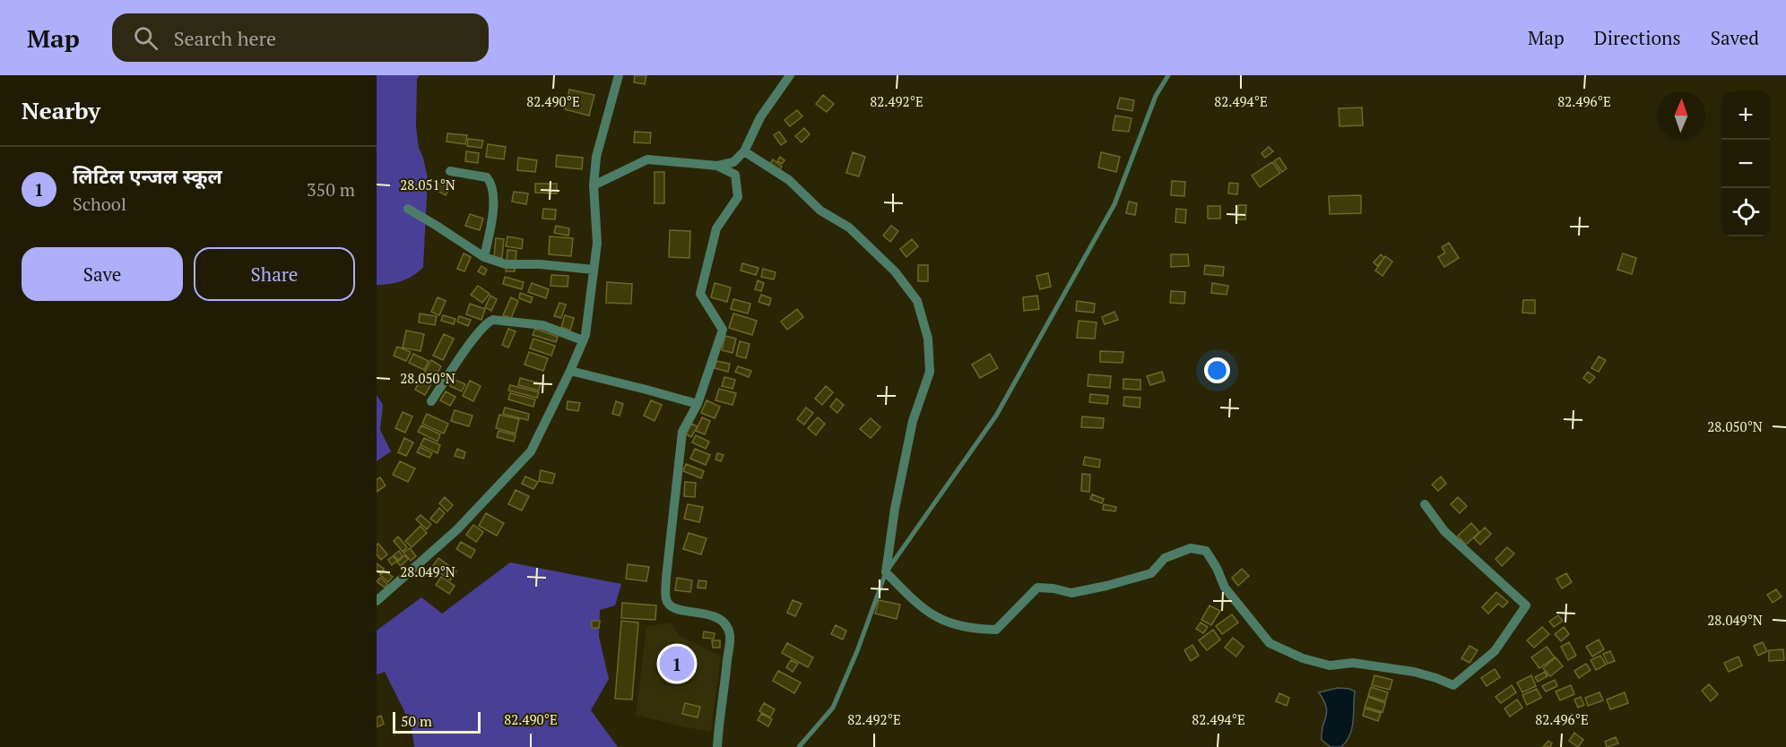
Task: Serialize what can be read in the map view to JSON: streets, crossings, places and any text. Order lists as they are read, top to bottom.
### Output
{
  "scale_bar": "50 m",
  "north": "top",
  "page": {
    "header": "Map",
    "search": "Search here",
    "nav": ["Map", "Directions", "Saved"],
    "heading": "Nearby",
    "map_buttons": ["+", "−"],
    "list": [
      {
        "mark": "1",
        "name": "लिटिल एन्जल स्कूल",
        "note": "School",
        "value": "350 m"
      }
    ],
    "buttons": ["Save", "Share"],
    "pins": "1",
    "scale": "50 m"
  },
  "coordinates": [
    "82.490°E",
    "82.492°E",
    "82.494°E",
    "82.496°E",
    "28.051°N",
    "28.050°N",
    "28.049°N"
  ]
}
